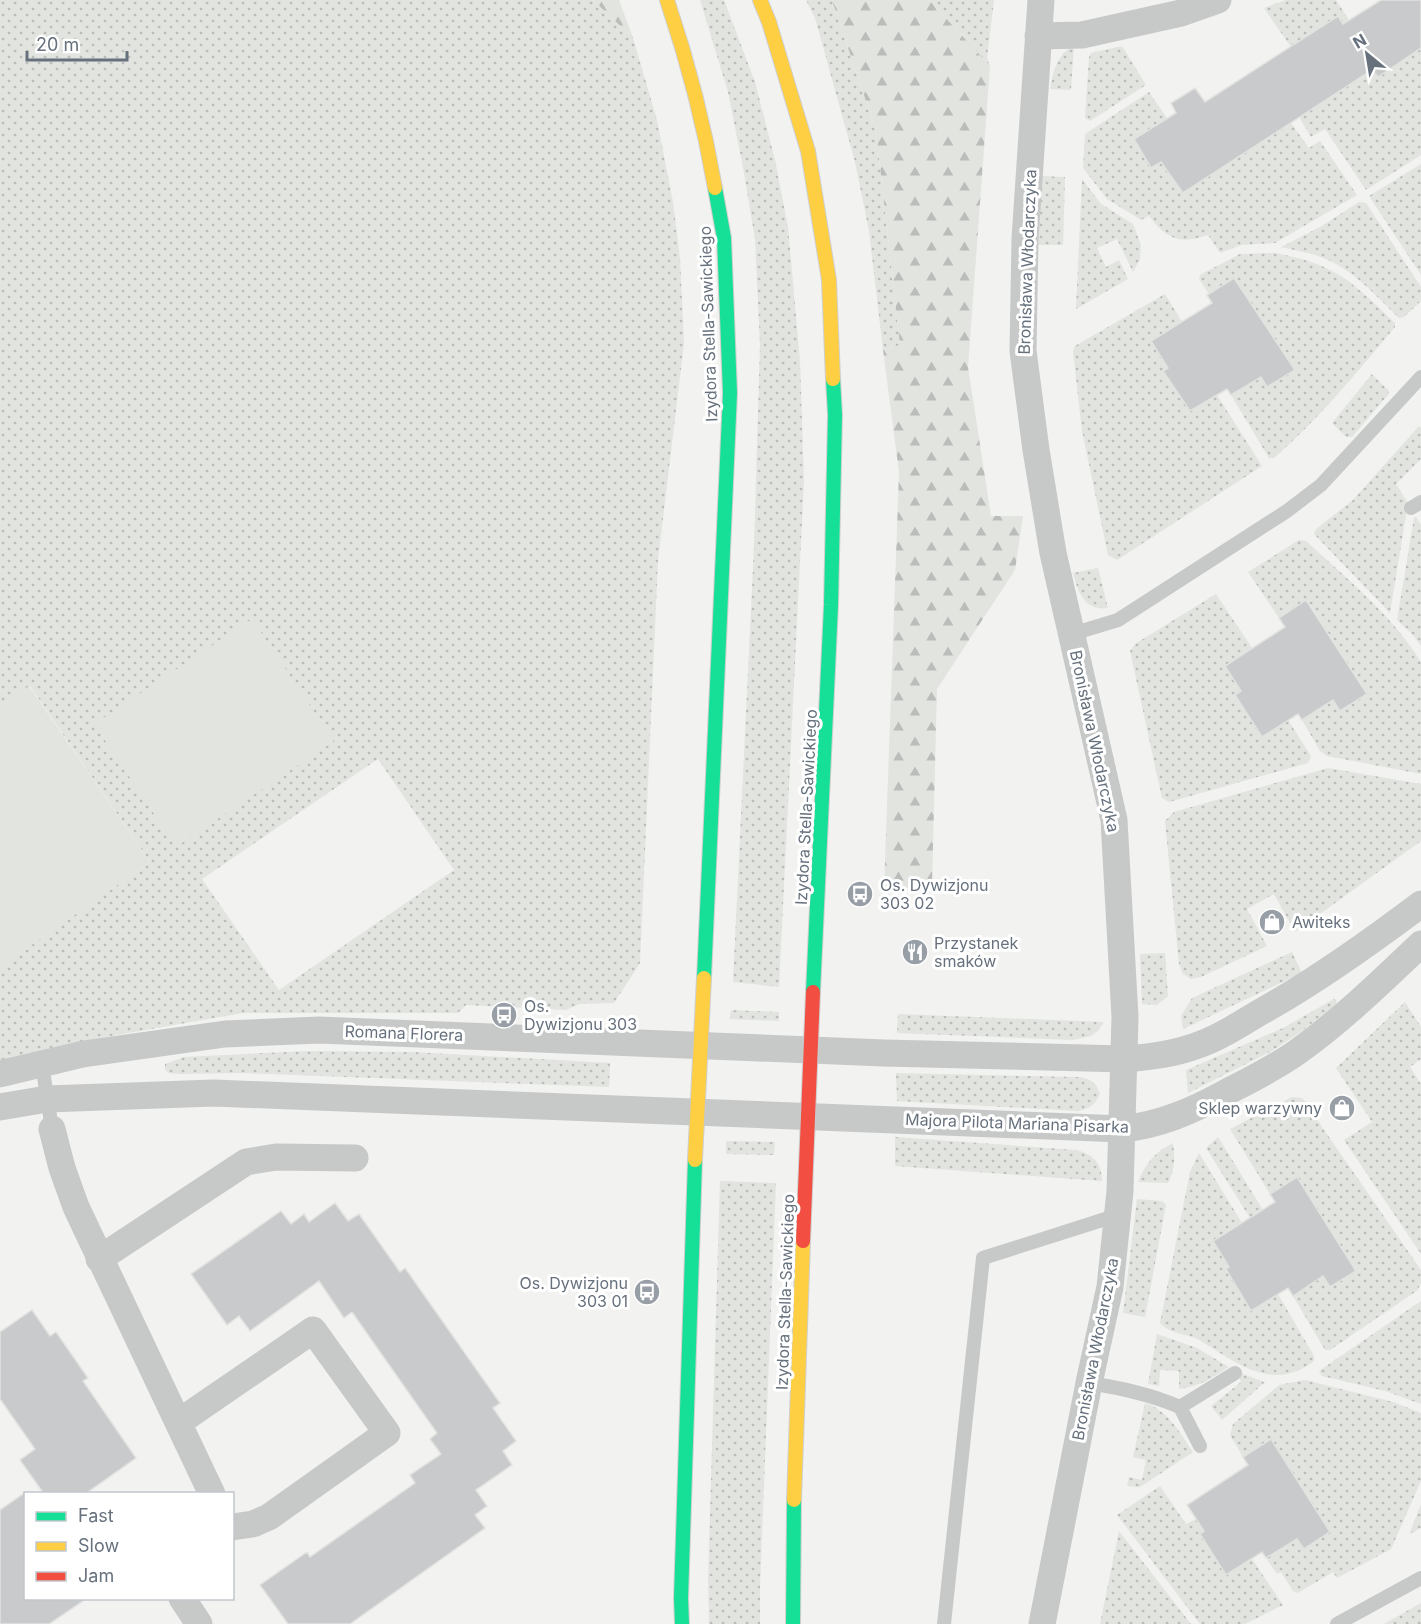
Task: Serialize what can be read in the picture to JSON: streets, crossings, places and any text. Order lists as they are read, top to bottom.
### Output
{
  "streets": {
    "main road": ["Izydora Stella-Sawickiego"],
    "street": ["Bronisława Włodarczyka", "Romana Florera", "Majora Pilota Mariana Pisarka"]
  },
  "crossings": [
    ["Bronisława Włodarczyka", "Majora Pilota Mariana Pisarka"],
    ["Izydora Stella-Sawickiego", "Romana Florera"],
    ["Izydora Stella-Sawickiego", "Majora Pilota Mariana Pisarka"]
  ],
  "places": {
    "bus stop": ["Os. Dywizjonu 303 02", "Os. Dywizjonu 303", "Os. Dywizjonu 303 01"],
    "shop": ["Awiteks", "Sklep warzywny"],
    "restaurant": ["Przystanek smaków"]
  },
  "legend": ["Fast", "Slow", "Jam"],
  "scale_bar": "20 m",
  "north": "top left"
}
